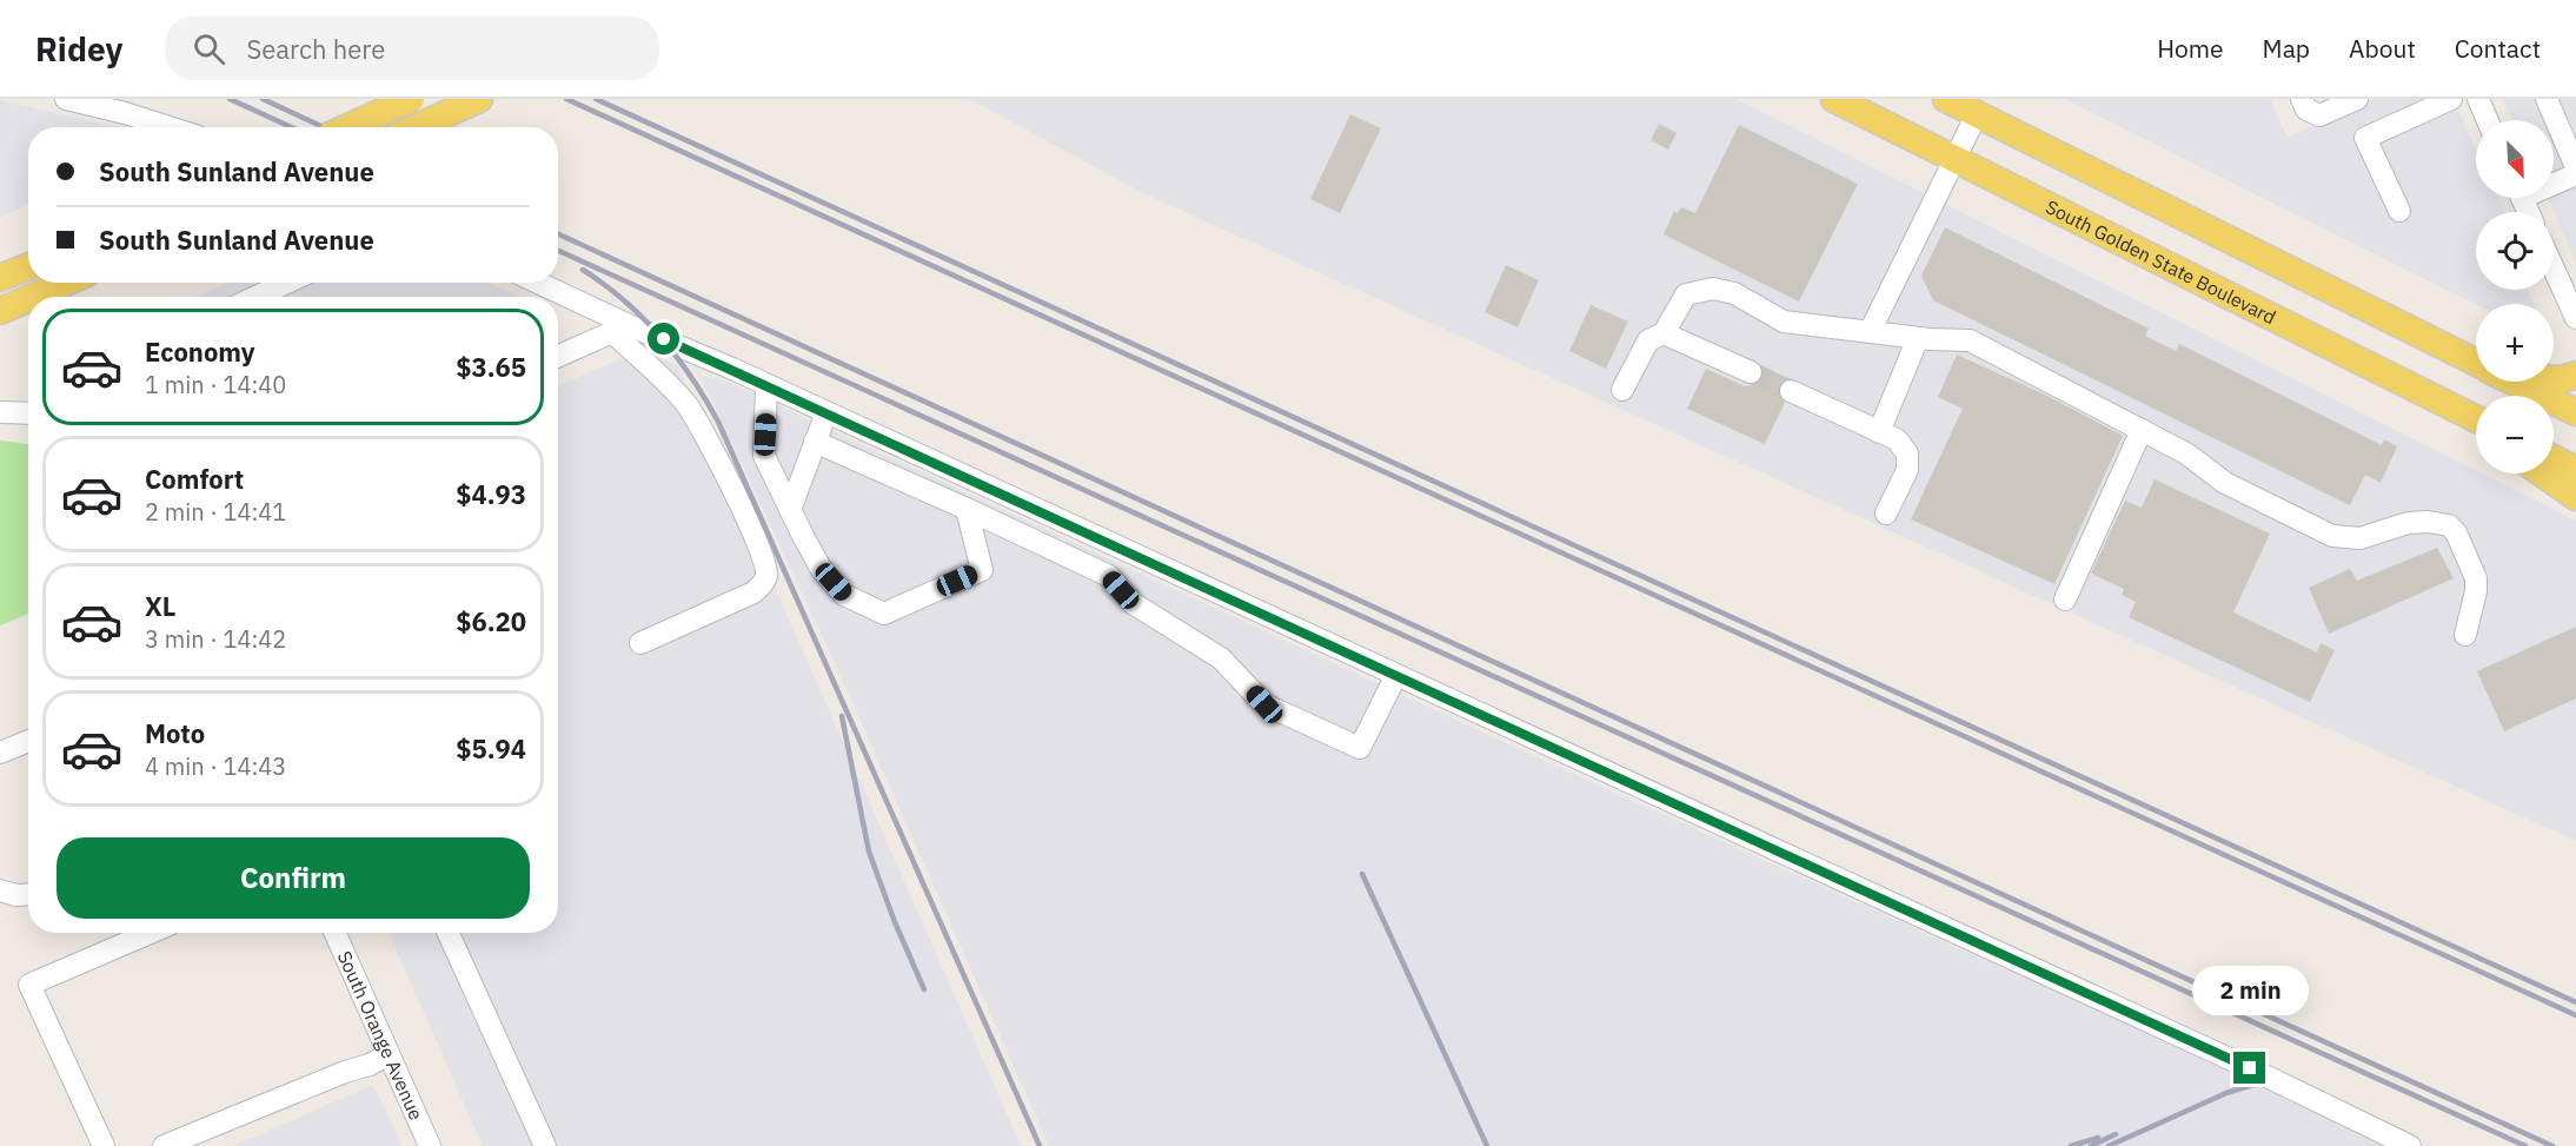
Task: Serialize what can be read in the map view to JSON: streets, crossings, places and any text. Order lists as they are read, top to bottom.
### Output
{
  "streets": {
    "main road": ["South Golden State Boulevard"],
    "street": ["South Orange Avenue"]
  },
  "north": "bottom right",
  "page": {
    "header": "Ridey",
    "search": "Search here",
    "nav": [
      "Home",
      "Map",
      "About",
      "Contact"
    ],
    "map_buttons": ["+", "−"],
    "banner": ["South Sunland Avenue", "South Sunland Avenue"],
    "list": [
      {
        "name": "Economy",
        "note": "1 min · 14:40",
        "value": "$3.65"
      },
      {
        "name": "Comfort",
        "note": "2 min · 14:41",
        "value": "$4.93"
      },
      {
        "name": "XL",
        "note": "3 min · 14:42",
        "value": "$6.20"
      },
      {
        "name": "Moto",
        "note": "4 min · 14:43",
        "value": "$5.94"
      }
    ],
    "buttons": "Confirm",
    "bubble": "2 min"
  }
}
